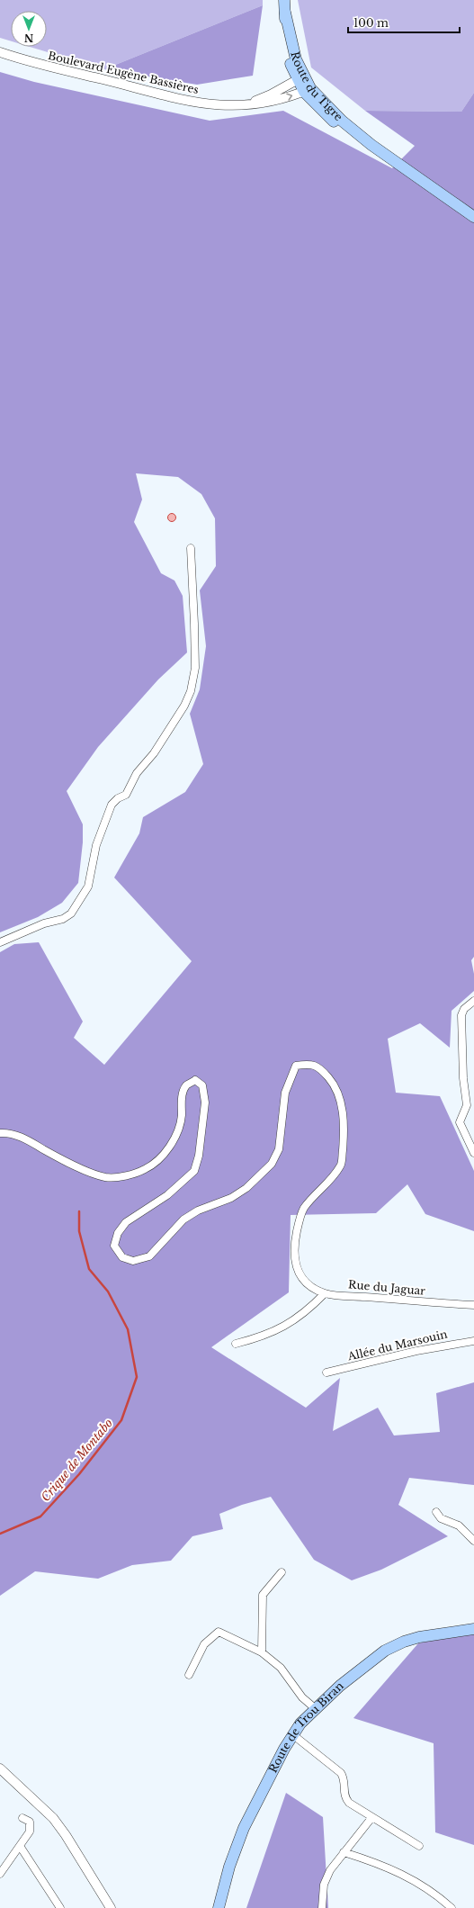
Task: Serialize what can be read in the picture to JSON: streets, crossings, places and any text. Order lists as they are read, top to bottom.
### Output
{
  "streets": {
    "main road": ["Route du Tigre", "Route de Trou Biran"],
    "street": ["Boulevard Eugène Bassières", "Rue du Jaguar", "Allée du Marsouin"]
  },
  "crossings": [
    ["Boulevard Eugène Bassières", "Route du Tigre"]
  ],
  "water": ["Crique de Montabo"],
  "scale_bar": "100 m",
  "north": "bottom"
}
